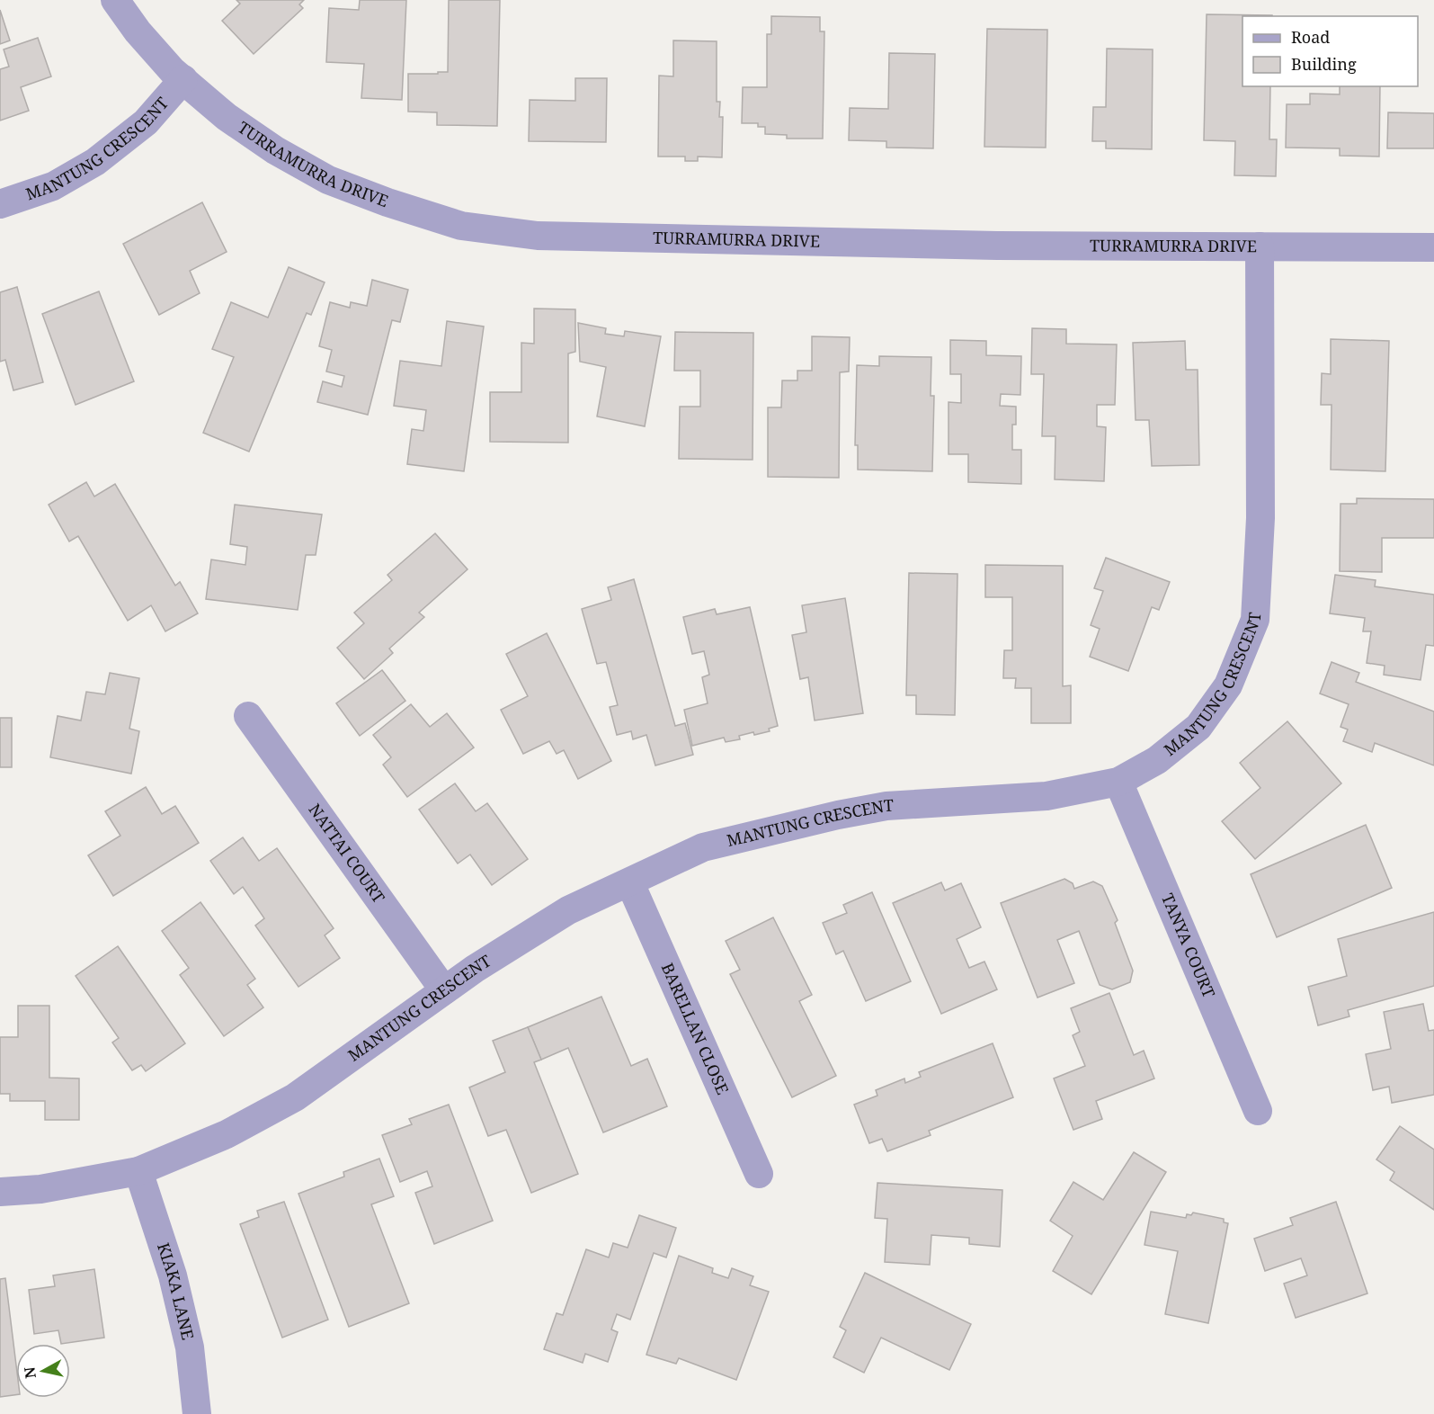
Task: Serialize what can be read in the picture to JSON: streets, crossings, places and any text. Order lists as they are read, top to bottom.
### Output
{
  "streets": {
    "street": [
      "MANTUNG CRESCENT",
      "TURRAMURRA DRIVE",
      "NATTAI COURT",
      "TANYA COURT",
      "BARELLAN CLOSE",
      "KIAKA LANE"
    ]
  },
  "crossings": [
    ["MANTUNG CRESCENT", "TURRAMURRA DRIVE"],
    ["MANTUNG CRESCENT", "NATTAI COURT"],
    ["MANTUNG CRESCENT", "TANYA COURT"],
    ["MANTUNG CRESCENT", "BARELLAN CLOSE"],
    ["MANTUNG CRESCENT", "KIAKA LANE"]
  ],
  "legend": ["Road", "Building"],
  "north": "left"
}
